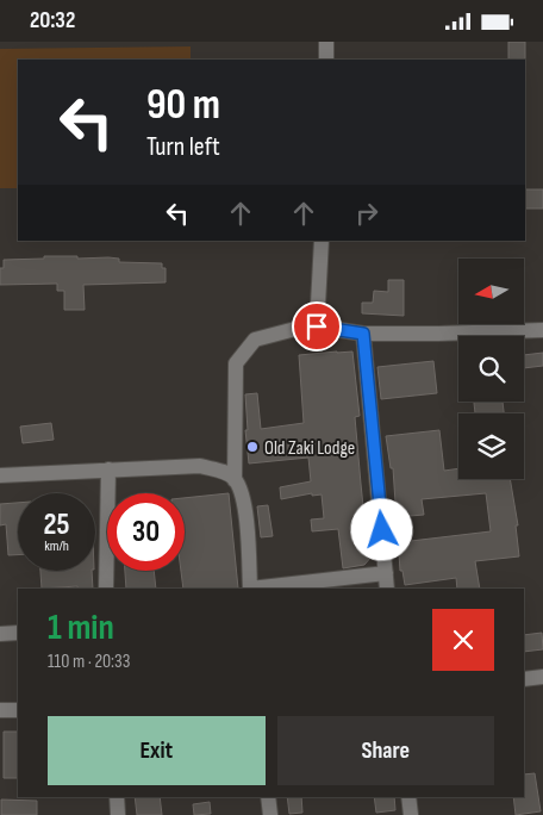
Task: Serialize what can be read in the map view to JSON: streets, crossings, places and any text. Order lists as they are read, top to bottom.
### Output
{
  "places": ["Old Zaki Lodge"],
  "north": "left",
  "page": {
    "status": "20:32",
    "turn": ["90 m", "Turn left"],
    "speed": "25 km/h",
    "limit": "30",
    "heading": ["1 min", "110 m · 20:33"],
    "buttons": ["Exit", "Share"]
  }
}
